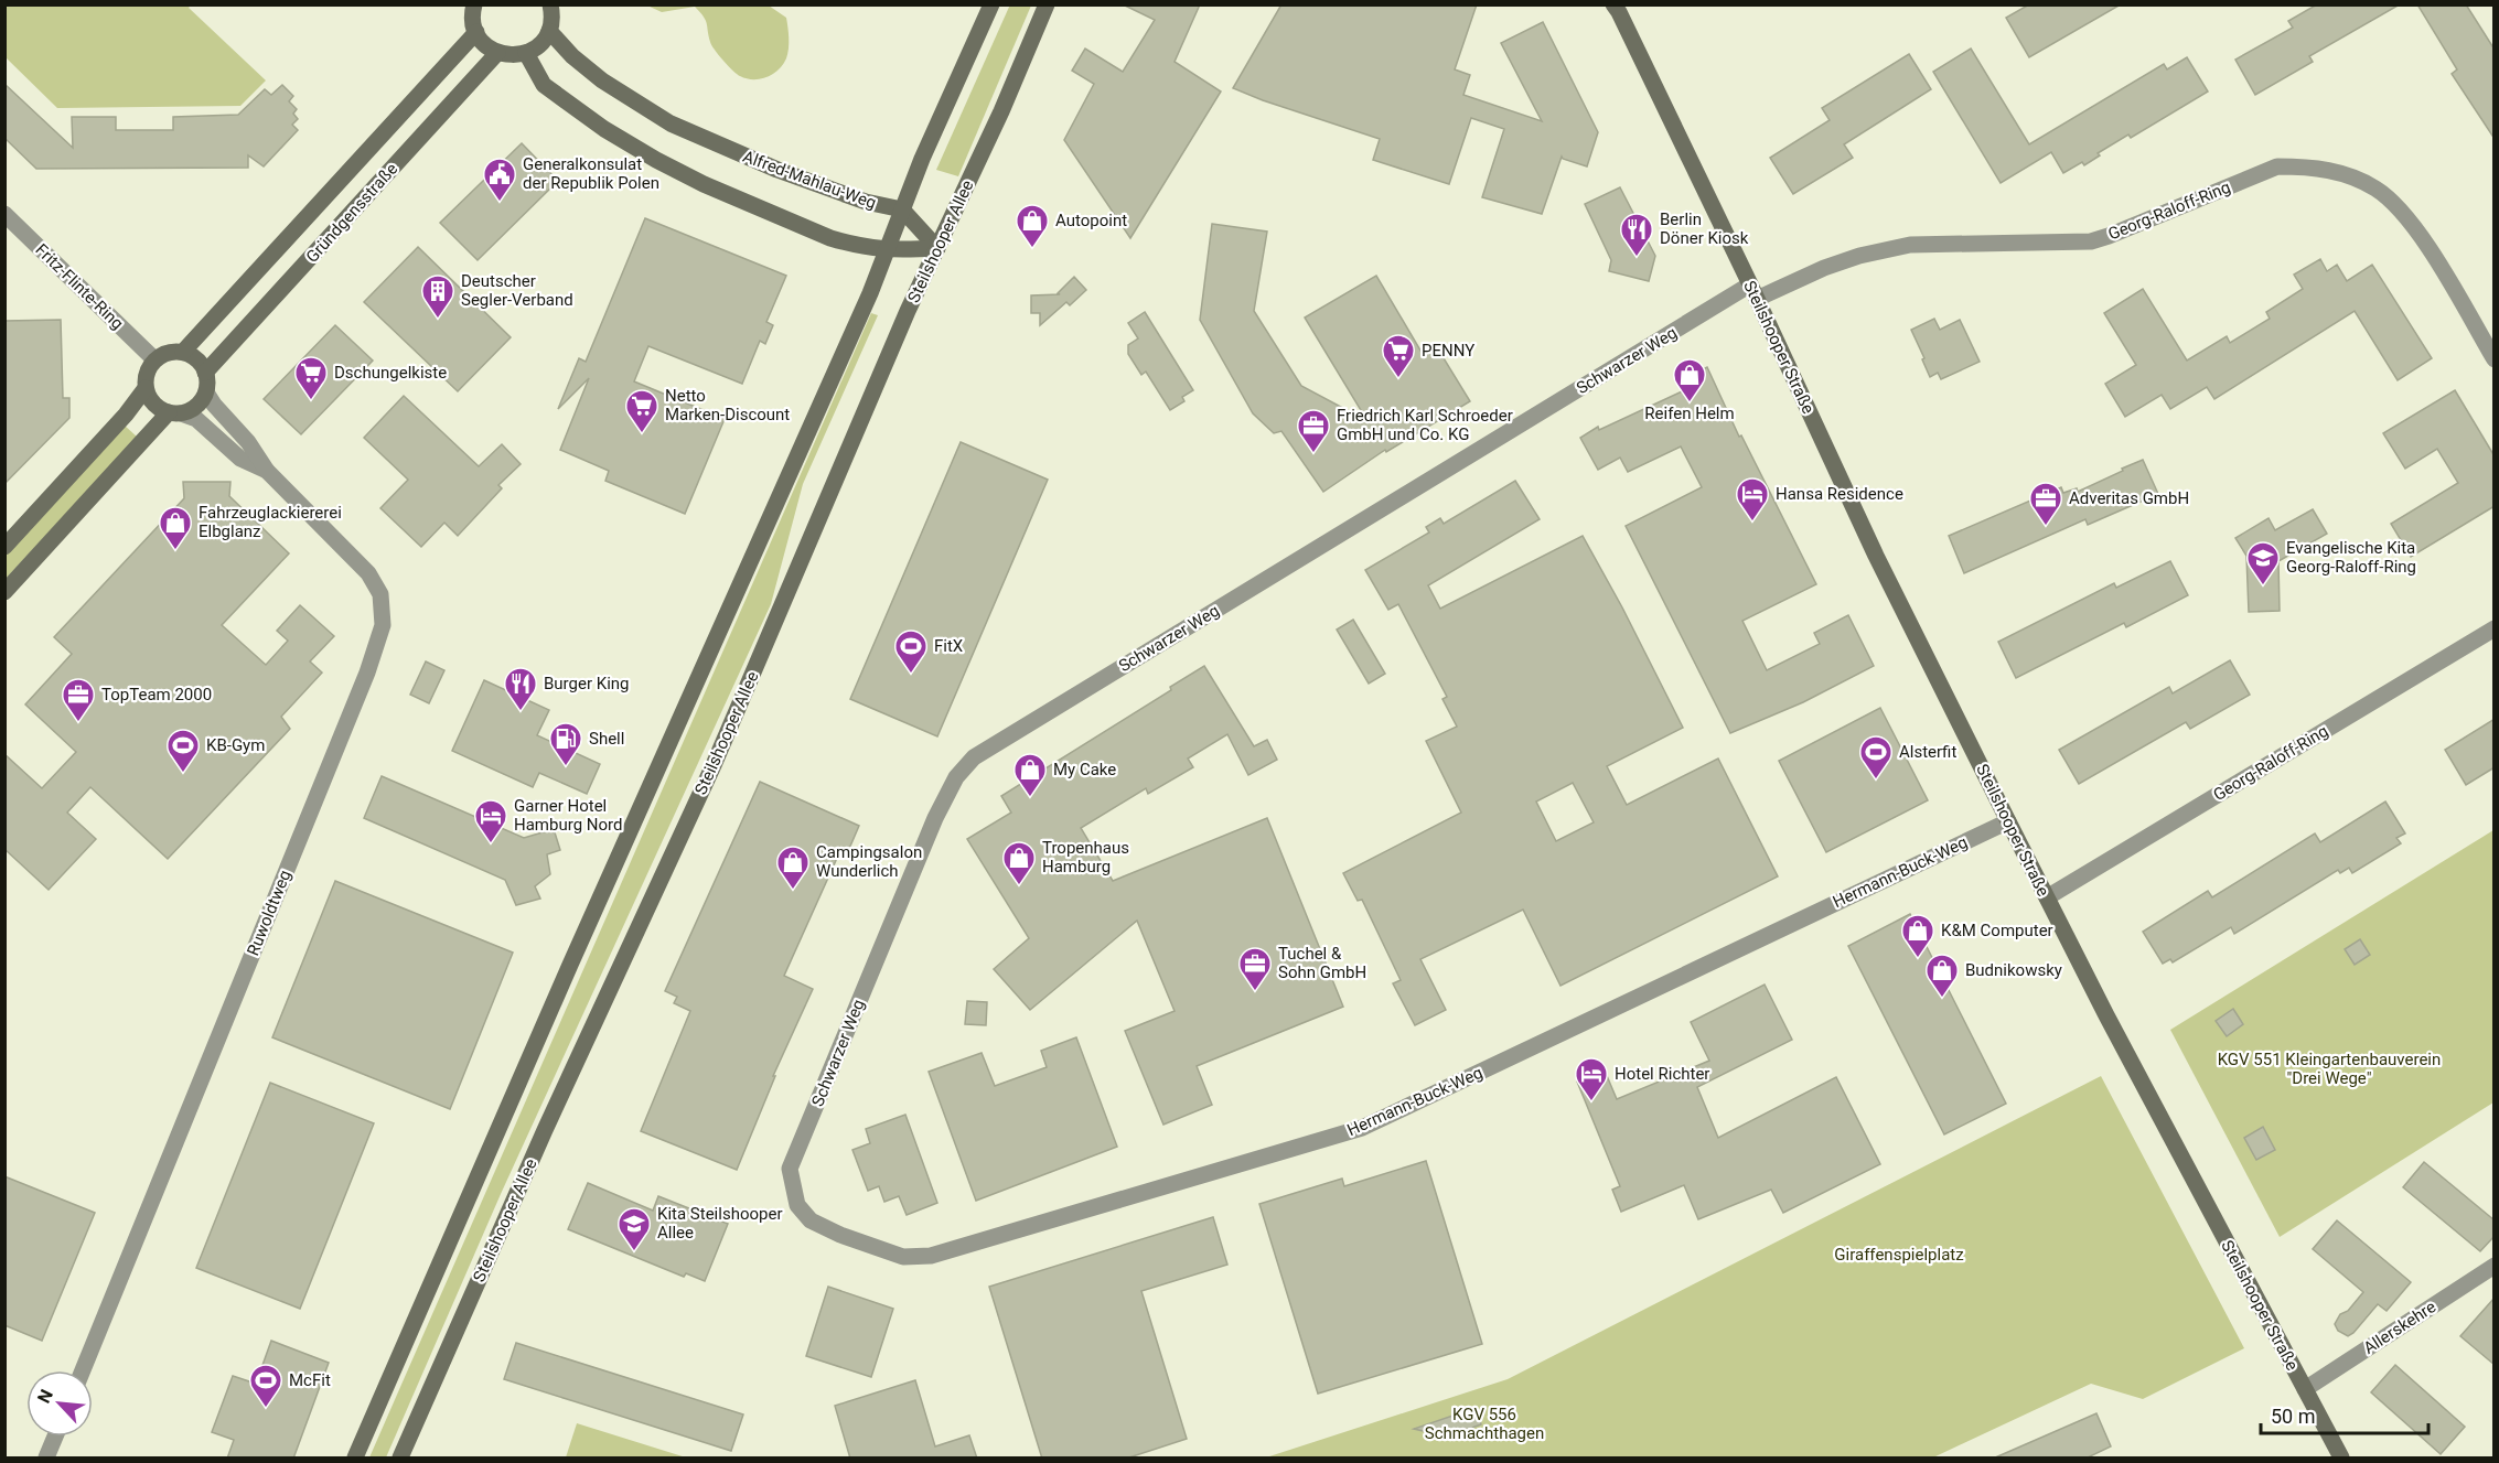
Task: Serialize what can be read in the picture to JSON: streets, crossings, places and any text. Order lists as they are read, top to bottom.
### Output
{
  "streets": {
    "street": [
      "Alfred-Mahlau-Weg",
      "Georg-Raloff-Ring",
      "Gründgensstraße",
      "Steilshooper Allee",
      "Fritz-Flinte-Ring",
      "Steilshooper Straße",
      "Schwarzer Weg",
      "Hermann-Buck-Weg",
      "Ruwoldtweg",
      "Allerskehre"
    ]
  },
  "crossings": [
    ["Georg-Raloff-Ring", "Steilshooper Straße"],
    ["Georg-Raloff-Ring", "Schwarzer Weg"],
    ["Gründgensstraße", "Fritz-Flinte-Ring"],
    ["Gründgensstraße", "Ruwoldtweg"],
    ["Fritz-Flinte-Ring", "Ruwoldtweg"],
    ["Steilshooper Straße", "Schwarzer Weg"],
    ["Steilshooper Straße", "Hermann-Buck-Weg"],
    ["Steilshooper Straße", "Allerskehre"],
    ["Schwarzer Weg", "Hermann-Buck-Weg"]
  ],
  "parks": ["KGV 551 Kleingartenbauverein \"Drei Wege\"", "Giraffenspielplatz", "KGV 556 Schmachthagen"],
  "places": {
    "public building": ["Generalkonsulat der Republik Polen"],
    "shop": [
      "Autopoint",
      "Reifen Helm",
      "Fahrzeuglackiererei Elbglanz",
      "My Cake",
      "Tropenhaus Hamburg",
      "Campingsalon Wunderlich",
      "K&M Computer",
      "Budnikowsky"
    ],
    "restaurant": ["Berlin Döner Kiosk", "Burger King"],
    "building": ["Deutscher Segler-Verband"],
    "supermarket": ["PENNY", "Dschungelkiste", "Netto Marken-Discount"],
    "office": [
      "Friedrich Karl Schroeder GmbH und Co. KG",
      "Adveritas GmbH",
      "TopTeam 2000",
      "Tuchel & Sohn GmbH"
    ],
    "hotel": ["Hansa Residence", "Garner Hotel Hamburg Nord", "Hotel Richter"],
    "school or university": ["Evangelische Kita Georg-Raloff-Ring", "Kita Steilshooper Allee"],
    "sports": [
      "FitX",
      "KB-Gym",
      "Alsterfit",
      "McFit"
    ],
    "fuel station": ["Shell"]
  },
  "scale_bar": "50 m",
  "north": "top left"
}
